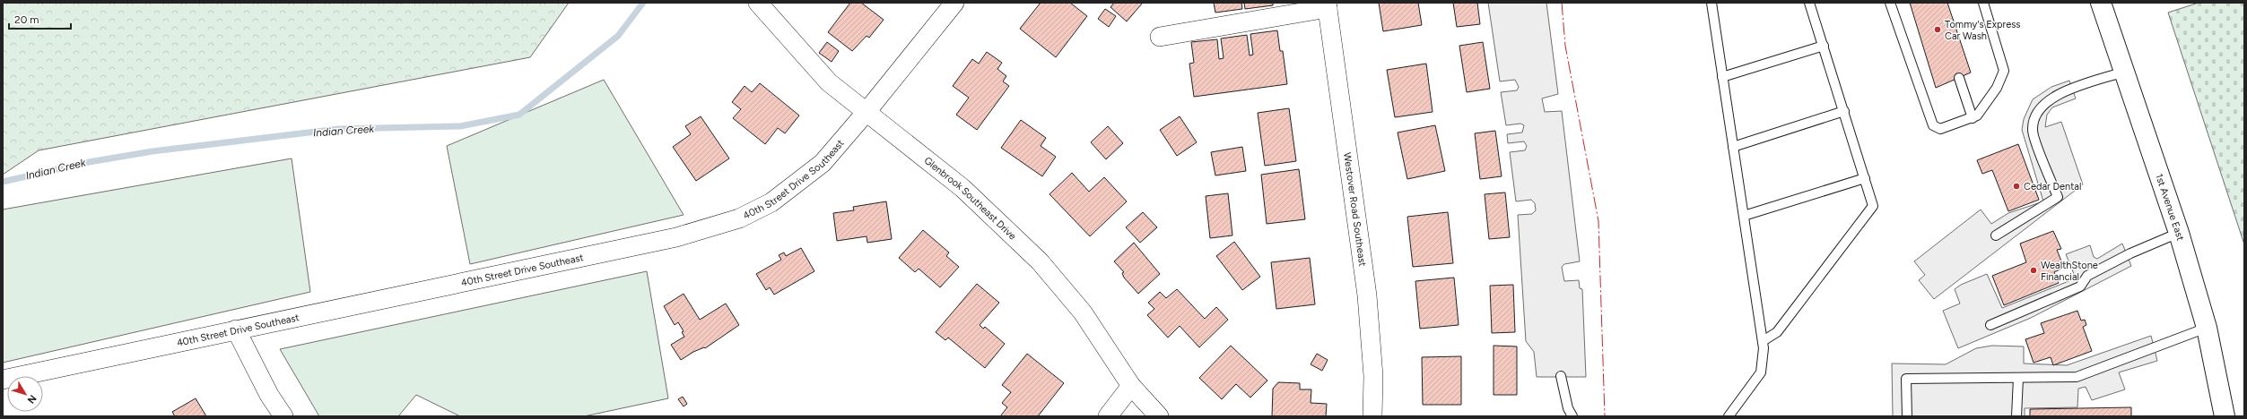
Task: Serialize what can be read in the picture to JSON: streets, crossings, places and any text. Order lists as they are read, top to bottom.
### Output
{
  "streets": {
    "main road": ["1st Avenue East"],
    "street": ["40th Street Drive Southeast", "Glenbrook Southeast Drive", "Westover Road Southeast"]
  },
  "crossings": [
    ["40th Street Drive Southeast", "Glenbrook Southeast Drive"]
  ],
  "water": ["Indian Creek"],
  "places": ["Tommy's Express Car Wash", "Cedar Dental", "WealthStone Financial"],
  "scale_bar": "20 m",
  "north": "bottom right"
}
